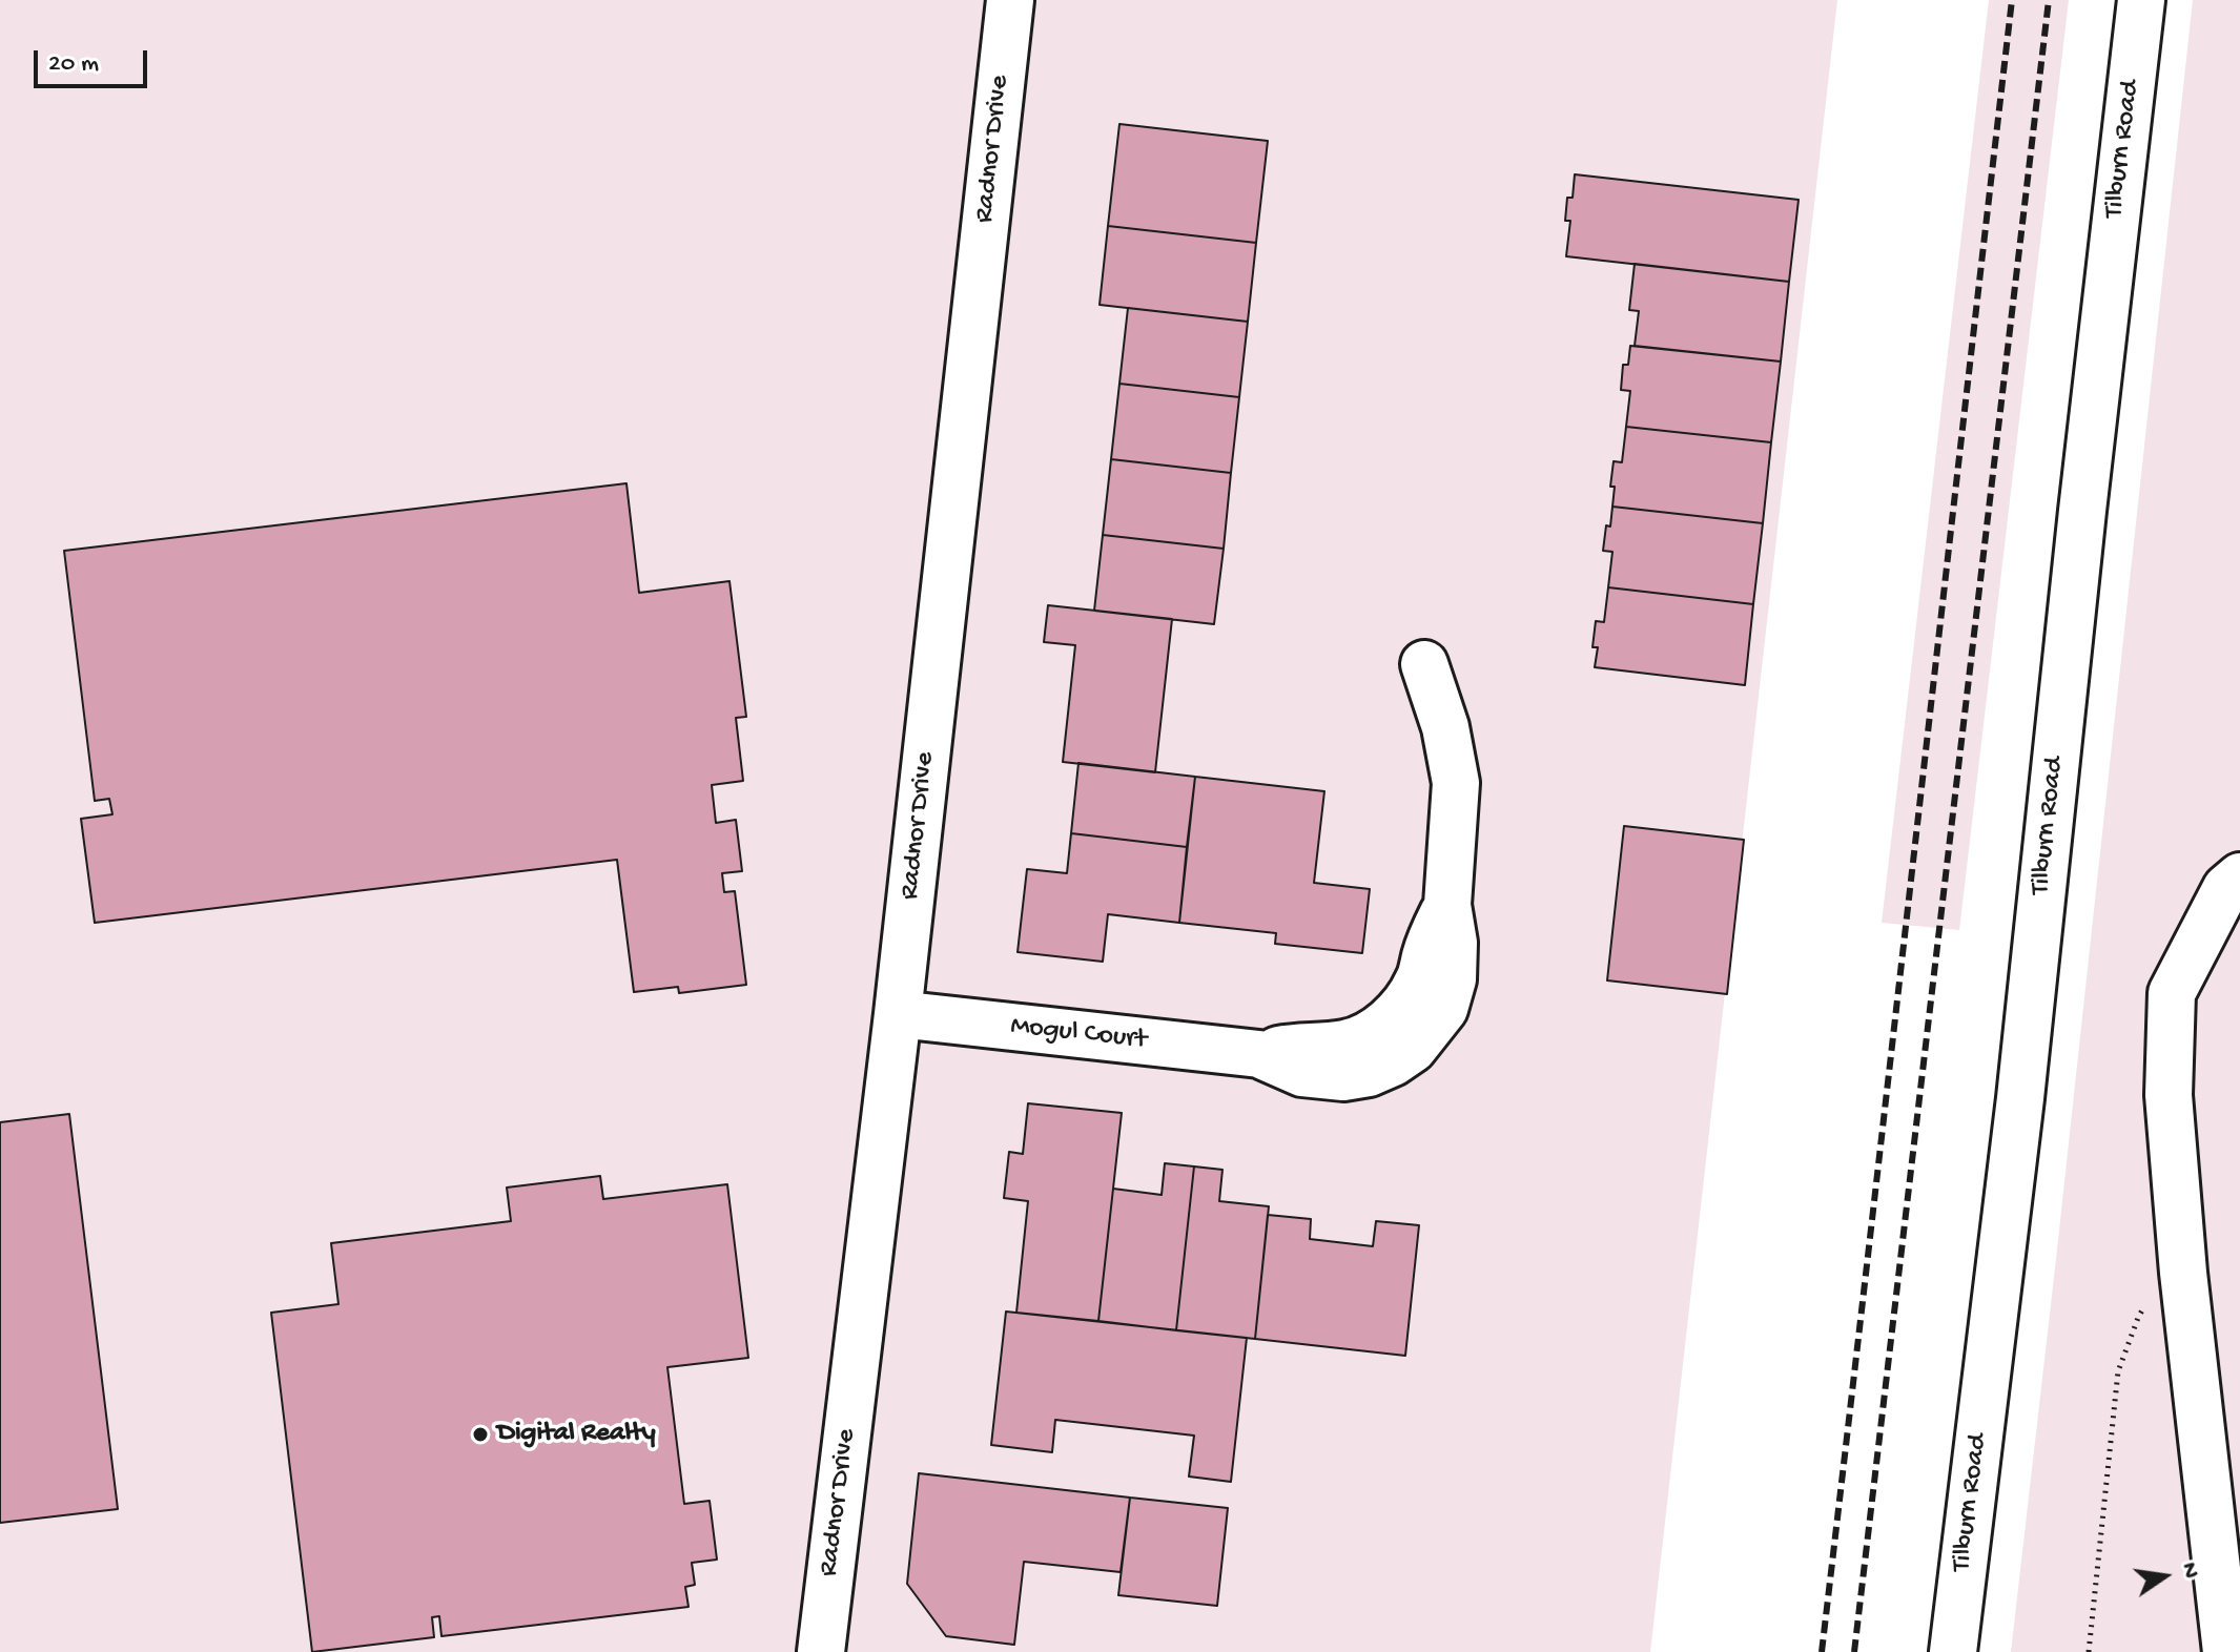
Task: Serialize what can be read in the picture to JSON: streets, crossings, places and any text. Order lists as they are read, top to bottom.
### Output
{
  "streets": {
    "street": ["Radnor Drive", "Tilburn Road", "Mogul Court"]
  },
  "crossings": [
    ["Radnor Drive", "Mogul Court"]
  ],
  "places": ["Digital Realty"],
  "scale_bar": "20 m",
  "north": "right"
}
